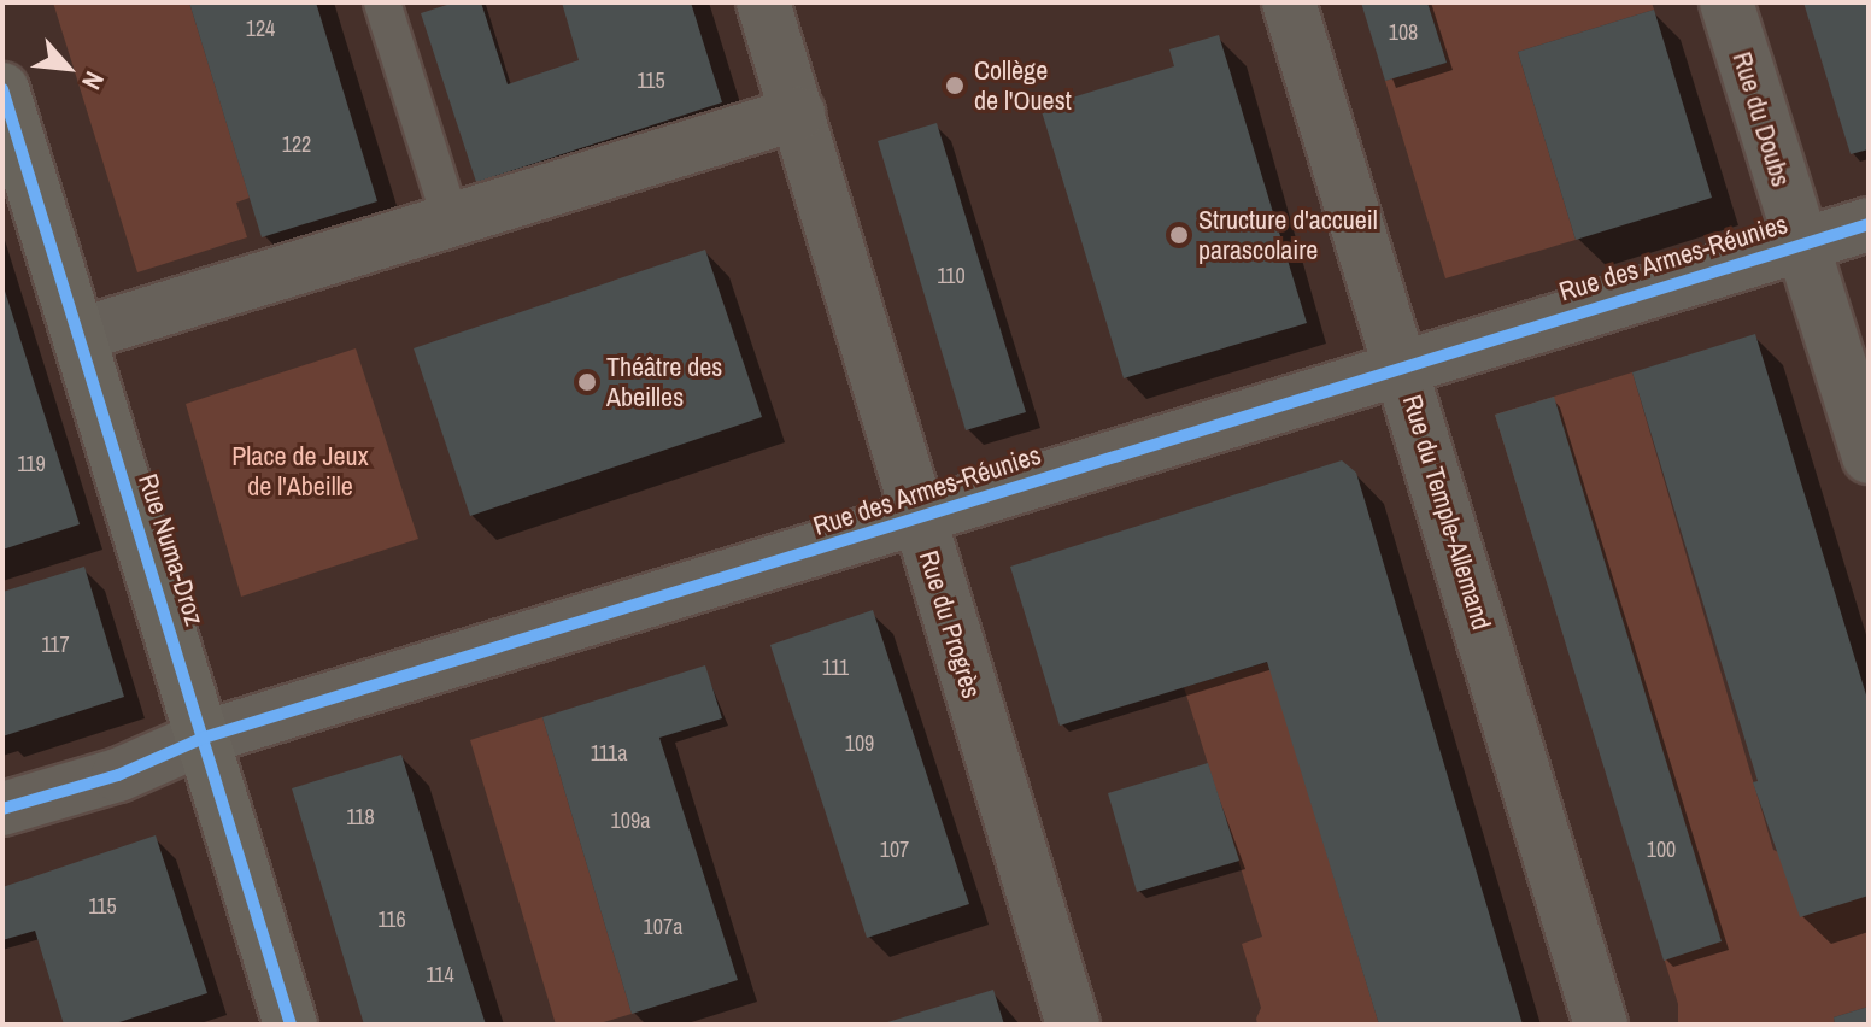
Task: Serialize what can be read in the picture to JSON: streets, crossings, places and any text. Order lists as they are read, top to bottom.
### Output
{
  "streets": {
    "main road": ["Rue Numa-Droz"],
    "street": [
      "Rue du Doubs",
      "Rue des Armes-Réunies",
      "Rue du Temple-Allemand",
      "Rue du Progrès"
    ]
  },
  "crossings": [
    ["Rue du Doubs", "Rue des Armes-Réunies"],
    ["Rue des Armes-Réunies", "Rue du Temple-Allemand"],
    ["Rue des Armes-Réunies", "Rue Numa-Droz"],
    ["Rue des Armes-Réunies", "Rue du Progrès"]
  ],
  "parks": ["Place de Jeux de l'Abeille"],
  "places": ["Collège de l'Ouest", "Structure d'accueil parascolaire", "Théâtre des Abeilles"],
  "house_numbers": [
    "124",
    "108",
    "115",
    "122",
    "110",
    "119",
    "117",
    "111",
    "109",
    "111a",
    "118",
    "109a",
    "107",
    "100",
    "115",
    "116",
    "107a",
    "114"
  ],
  "north": "bottom right"
}
